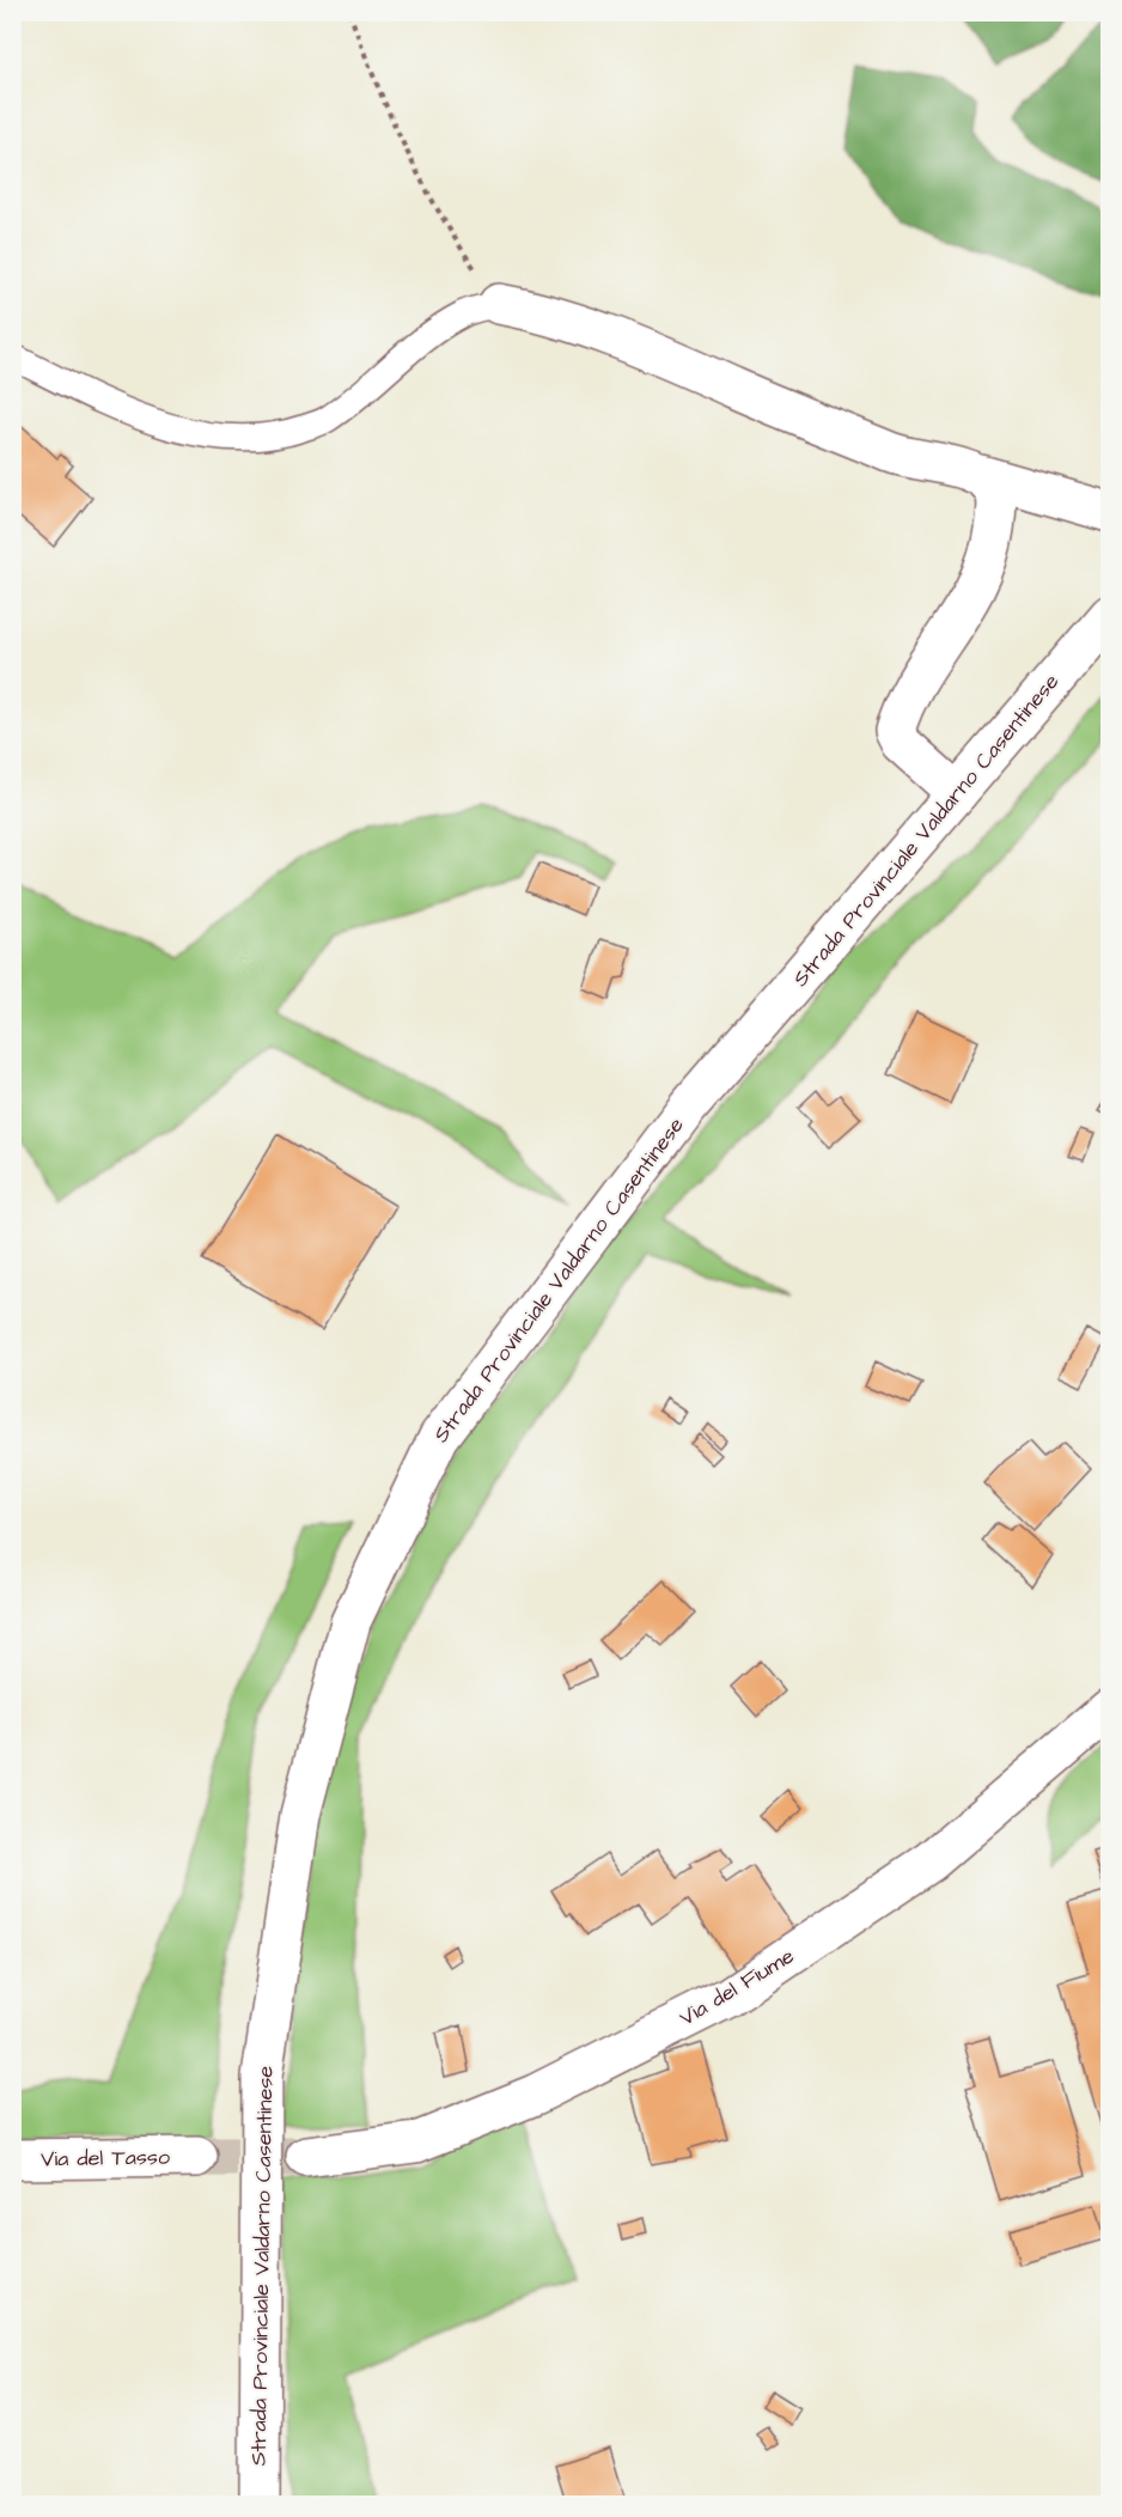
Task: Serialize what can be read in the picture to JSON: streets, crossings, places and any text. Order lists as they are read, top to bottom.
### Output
{
  "streets": {
    "street": ["Strada Provinciale Valdarno Casentinese", "Via del Fiume", "Via del Tasso"]
  }
}
